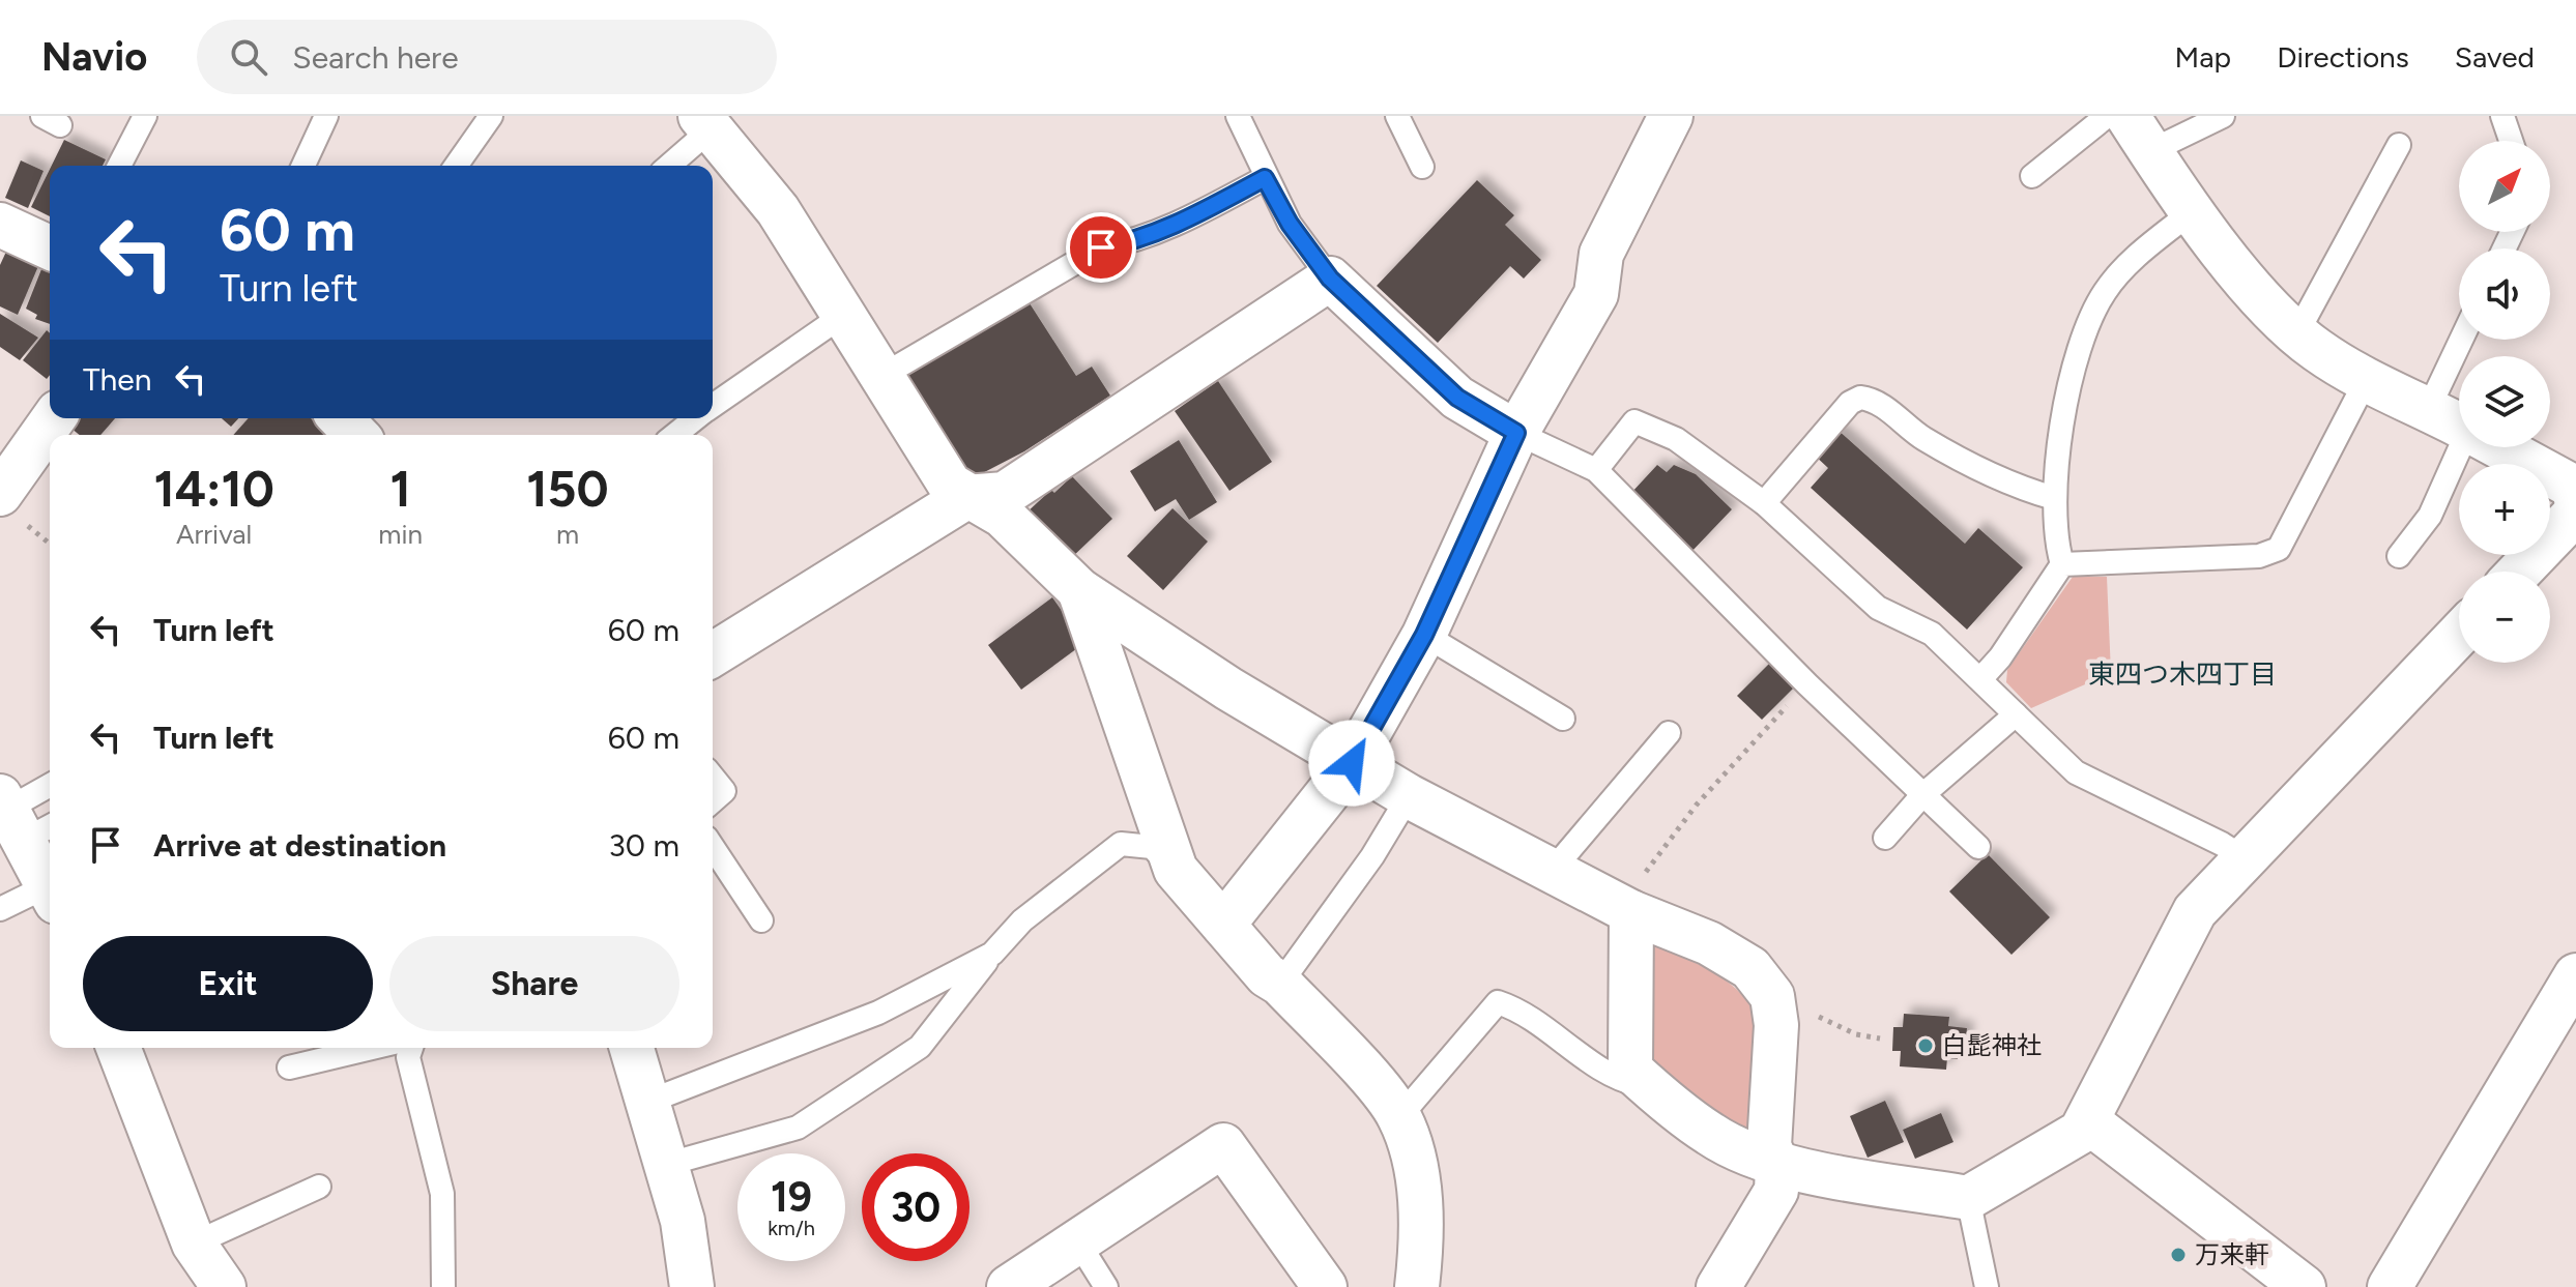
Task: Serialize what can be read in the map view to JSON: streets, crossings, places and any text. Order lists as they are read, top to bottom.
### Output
{
  "districts": ["東四つ木四丁目"],
  "places": ["白髭神社", "万来軒"],
  "north": "top right",
  "page": {
    "header": "Navio",
    "search": "Search here",
    "nav": ["Map", "Directions", "Saved"],
    "map_buttons": ["+", "−"],
    "turn": ["60 m", "Turn left"],
    "then": "Then",
    "eta": [
      "14:10",
      "Arrival",
      "1",
      "min",
      "150",
      "m"
    ],
    "list": [
      {
        "name": "Turn left",
        "value": "60 m"
      },
      {
        "name": "Turn left",
        "value": "60 m"
      },
      {
        "name": "Arrive at destination",
        "value": "30 m"
      }
    ],
    "buttons": ["Exit", "Share"],
    "speed": "19 km/h",
    "limit": "30"
  }
}
